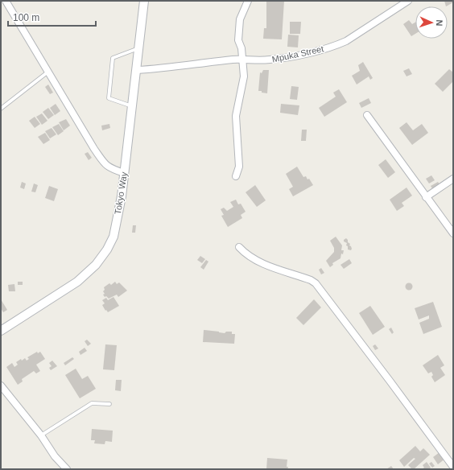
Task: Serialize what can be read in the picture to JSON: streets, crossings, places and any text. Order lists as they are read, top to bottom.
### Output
{
  "streets": {
    "street": ["Mpuka Street", "Tokyo Way"]
  },
  "crossings": [
    ["Mpuka Street", "Tokyo Way"]
  ],
  "scale_bar": "100 m",
  "north": "right"
}
